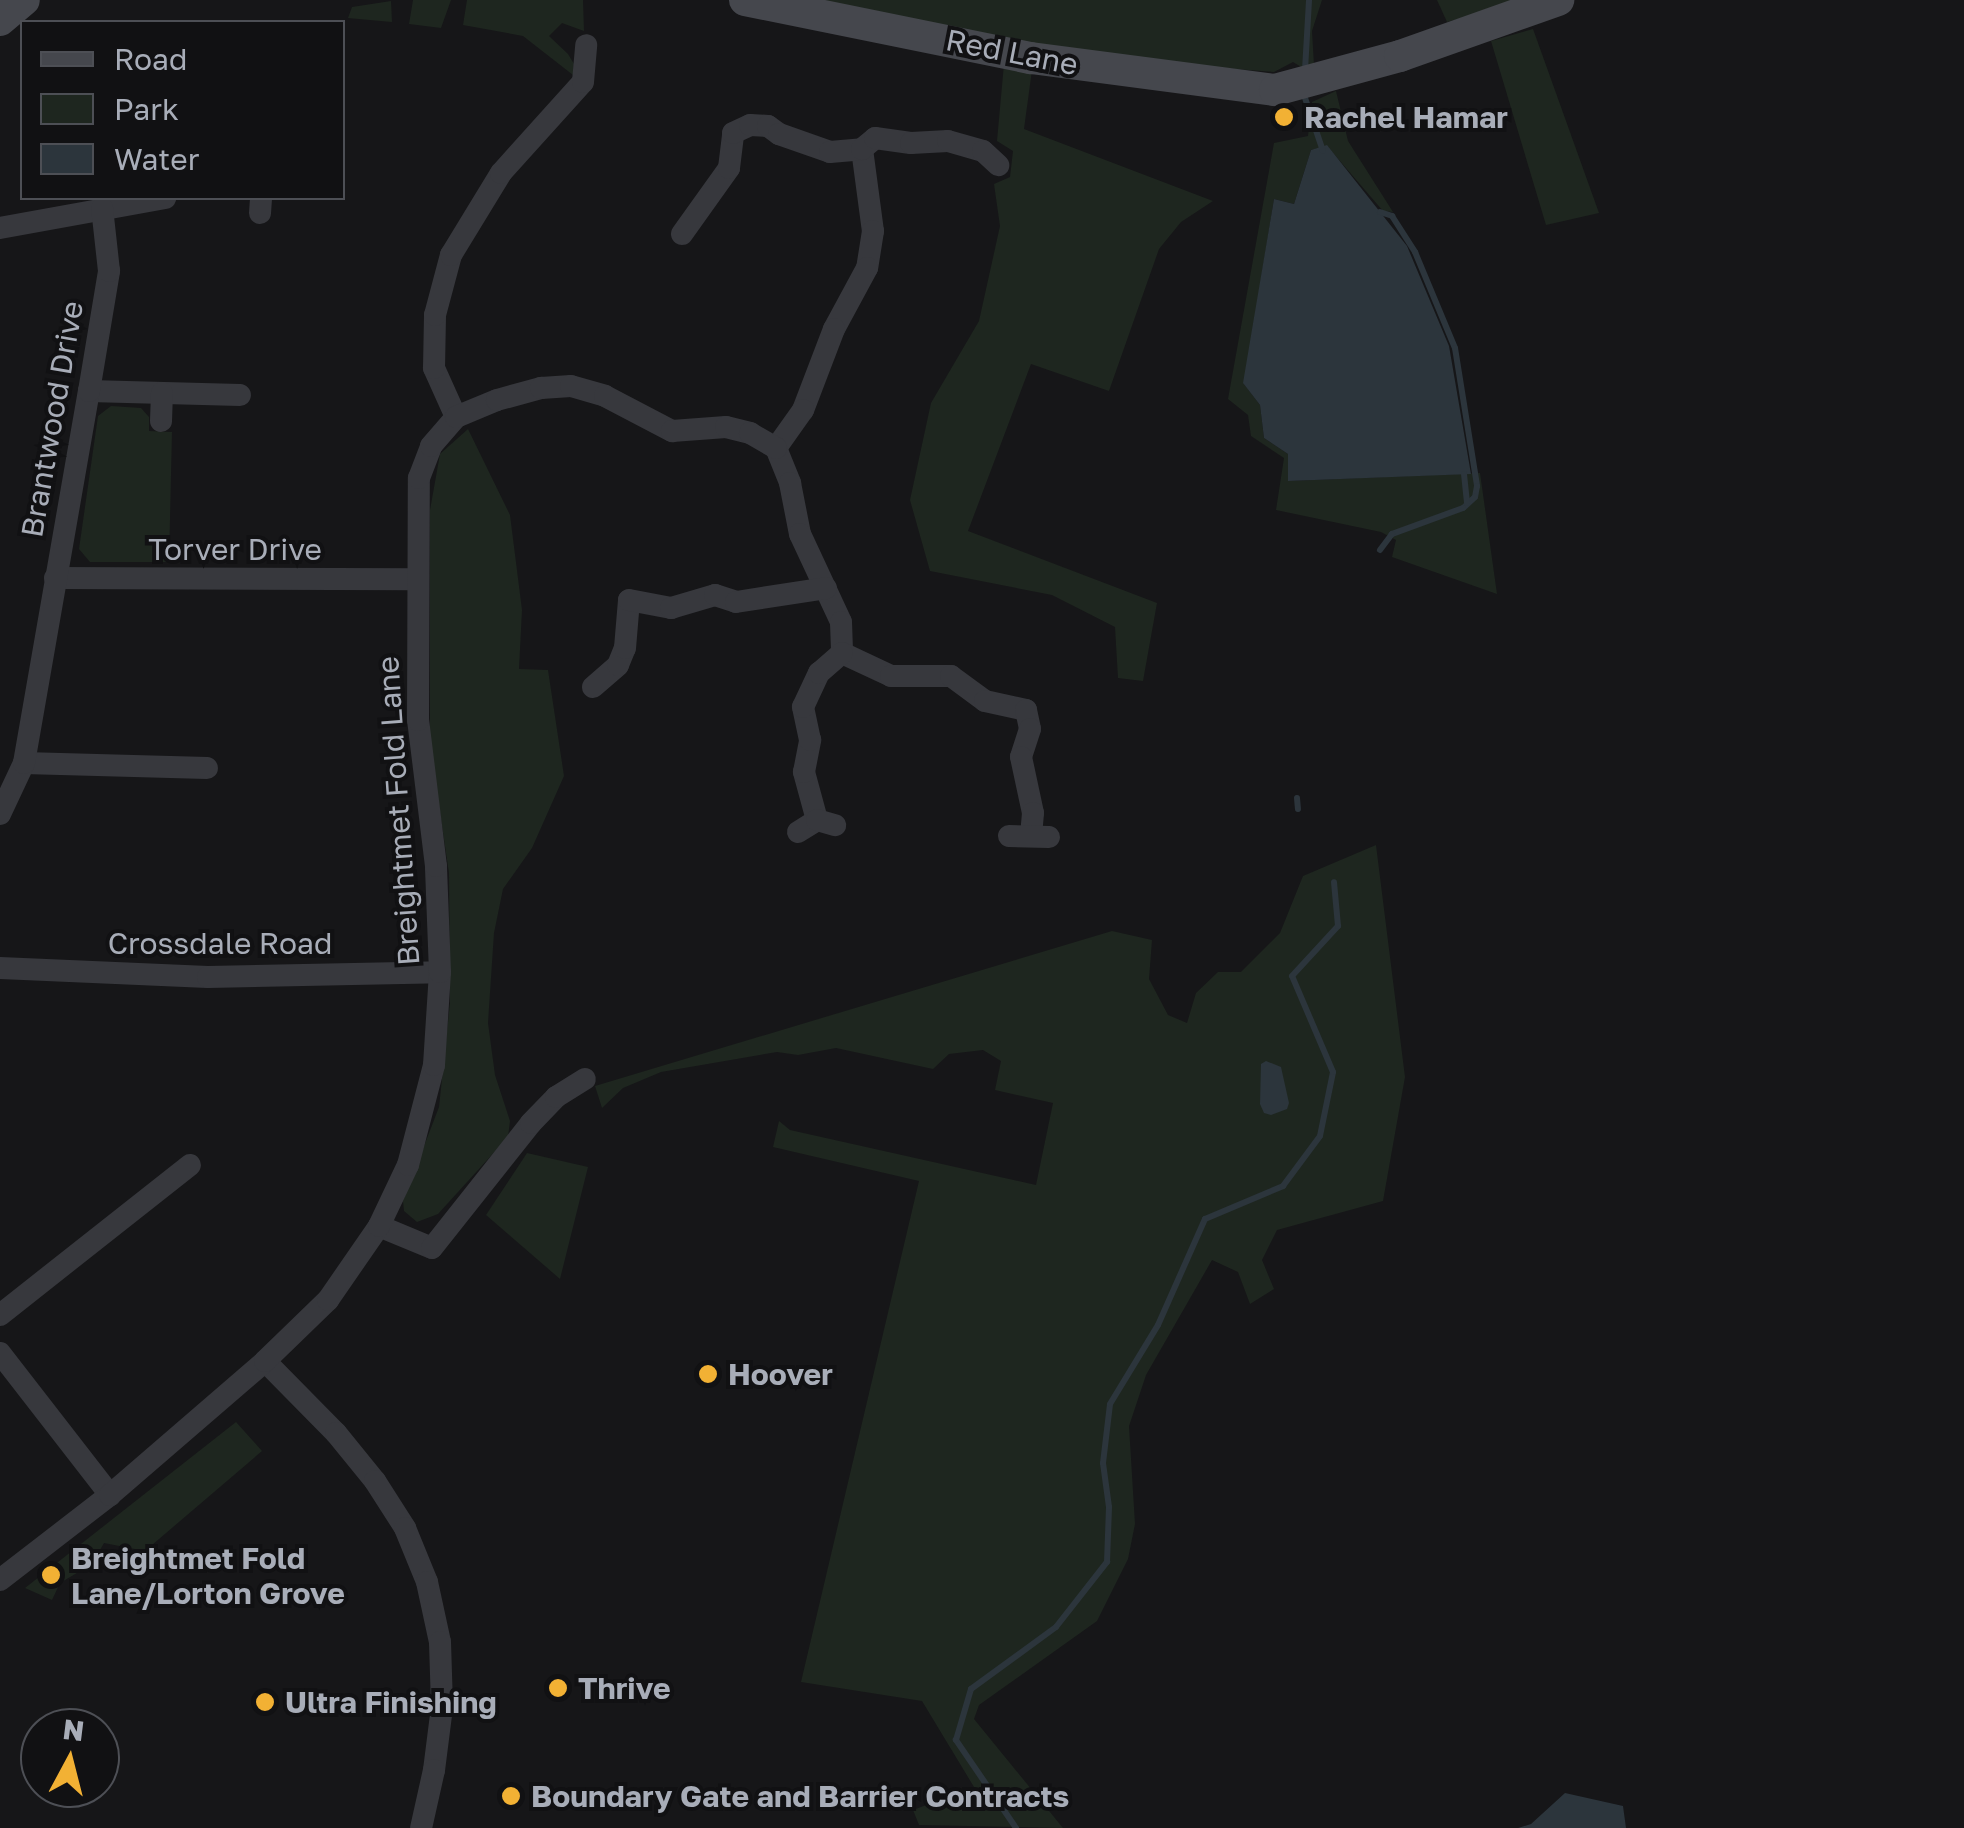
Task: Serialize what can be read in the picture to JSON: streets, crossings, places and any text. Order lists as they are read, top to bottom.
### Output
{
  "streets": {
    "street": [
      "Red Lane",
      "Brantwood Drive",
      "Torver Drive",
      "Breightmet Fold Lane",
      "Crossdale Road"
    ]
  },
  "crossings": [
    ["Brantwood Drive", "Torver Drive"],
    ["Torver Drive", "Breightmet Fold Lane"],
    ["Breightmet Fold Lane", "Crossdale Road"]
  ],
  "places": [
    "Rachel Hamar",
    "Hoover",
    "Breightmet Fold Lane/Lorton Grove",
    "Thrive",
    "Ultra Finishing",
    "Boundary Gate and Barrier Contracts"
  ],
  "legend": ["Road", "Park", "Water"],
  "north": "top"
}
